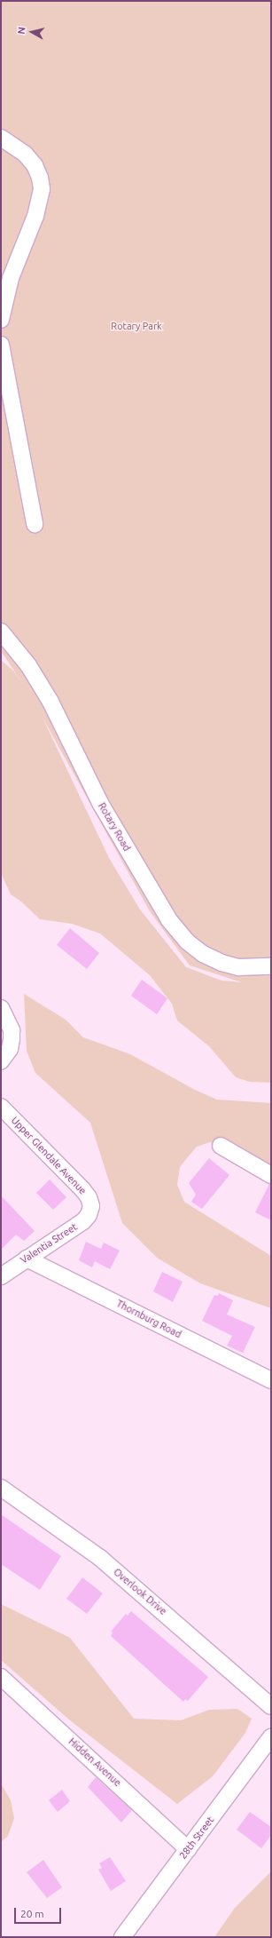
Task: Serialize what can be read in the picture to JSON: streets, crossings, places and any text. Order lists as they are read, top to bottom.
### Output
{
  "streets": {
    "street": [
      "Rotary Road",
      "Upper Glendale Avenue",
      "Valentia Street",
      "Thornburg Road",
      "Overlook Drive",
      "Hidden Avenue",
      "28th Street"
    ]
  },
  "crossings": [
    ["Upper Glendale Avenue", "Valentia Street"],
    ["Valentia Street", "Thornburg Road"],
    ["Hidden Avenue", "28th Street"]
  ],
  "parks": ["Rotary Park"],
  "scale_bar": "20 m",
  "north": "left"
}
